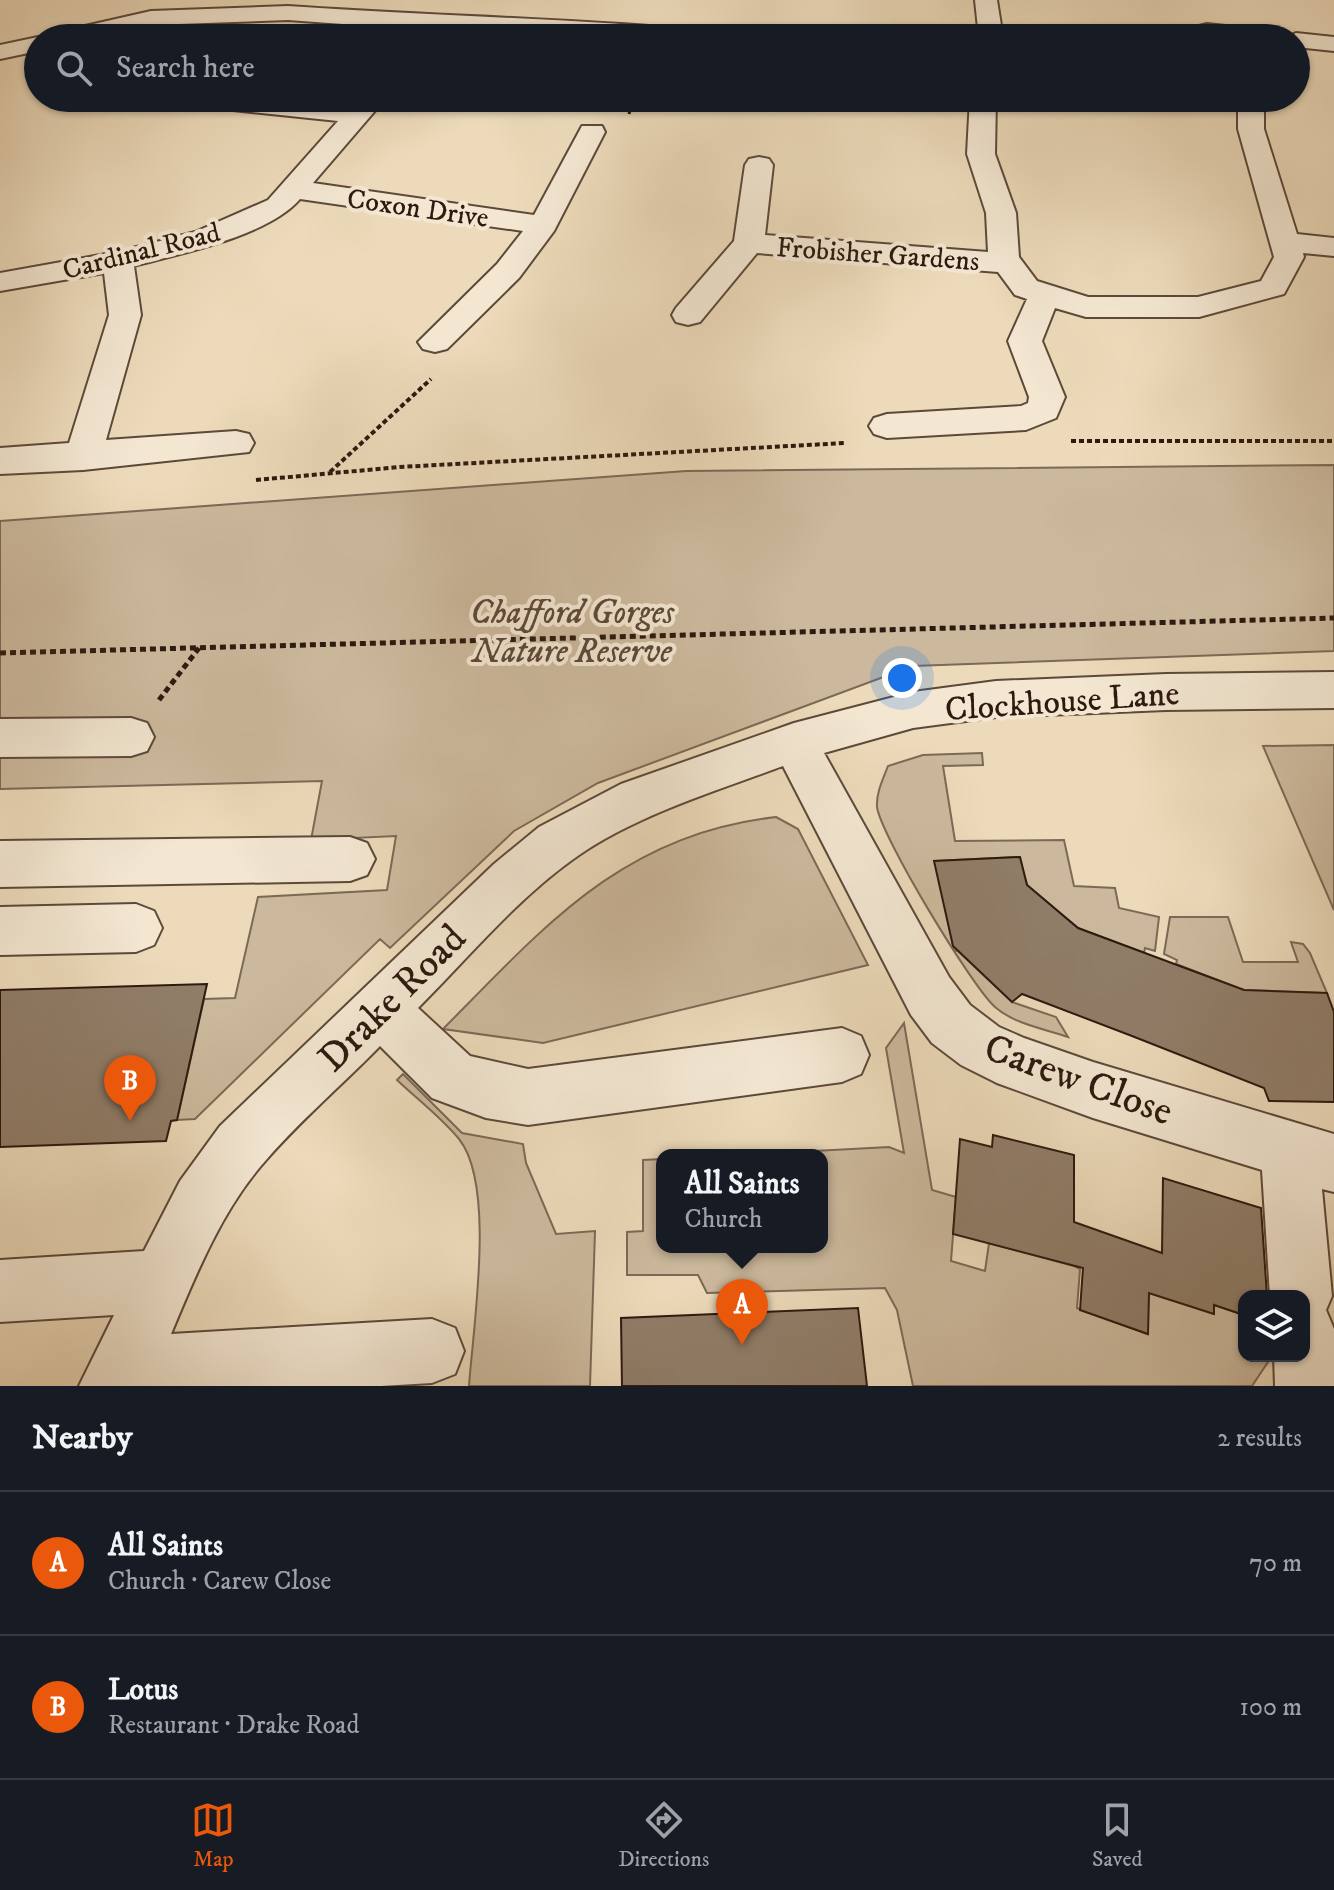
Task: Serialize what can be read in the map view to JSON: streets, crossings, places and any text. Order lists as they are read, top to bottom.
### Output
{
  "streets": {
    "street": [
      "Coxon Drive",
      "Cardinal Road",
      "Frobisher Gardens",
      "Clockhouse Lane",
      "Drake Road",
      "Carew Close"
    ]
  },
  "crossings": [
    ["Coxon Drive", "Cardinal Road"],
    ["Clockhouse Lane", "Drake Road"],
    ["Clockhouse Lane", "Carew Close"],
    ["Drake Road", "Carew Close"]
  ],
  "parks": ["Chafford Gorges Nature Reserve"],
  "page": {
    "search": "Search here",
    "pins": ["B", "A"],
    "popup": ["All Saints", "Church"],
    "heading": ["Nearby", "2 results"],
    "list": [
      {
        "mark": "A",
        "name": "All Saints",
        "note": "Church · Carew Close",
        "value": "70 m"
      },
      {
        "mark": "B",
        "name": "Lotus",
        "note": "Restaurant · Drake Road",
        "value": "100 m"
      }
    ],
    "nav": ["Map", "Directions", "Saved"]
  }
}
